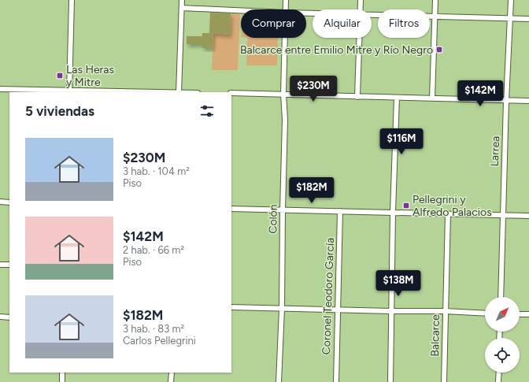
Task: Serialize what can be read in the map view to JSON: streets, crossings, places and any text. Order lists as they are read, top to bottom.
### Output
{
  "streets": {
    "street": [
      "Larrea",
      "Colón",
      "Coronel Teodoro García",
      "Balcarce"
    ]
  },
  "places": {
    "transit": ["Balcarce entre Emilio Mitre y Río Negro", "Las Heras y Mitre", "Pellegrini y Alfredo Palacios"]
  },
  "north": "top right",
  "page": {
    "chip": ["Comprar", "Alquilar", "Filtros"],
    "price": [
      "$230M",
      "$142M",
      "$116M",
      "$182M",
      "$138M"
    ],
    "heading": "5 viviendas",
    "list": [
      {
        "name": "$230M",
        "note": "3 hab. · 104 m² · Piso"
      },
      {
        "name": "$142M",
        "note": "2 hab. · 66 m² · Piso"
      },
      {
        "name": "$182M",
        "note": "3 hab. · 83 m² · Carlos Pellegrini"
      }
    ]
  }
}
